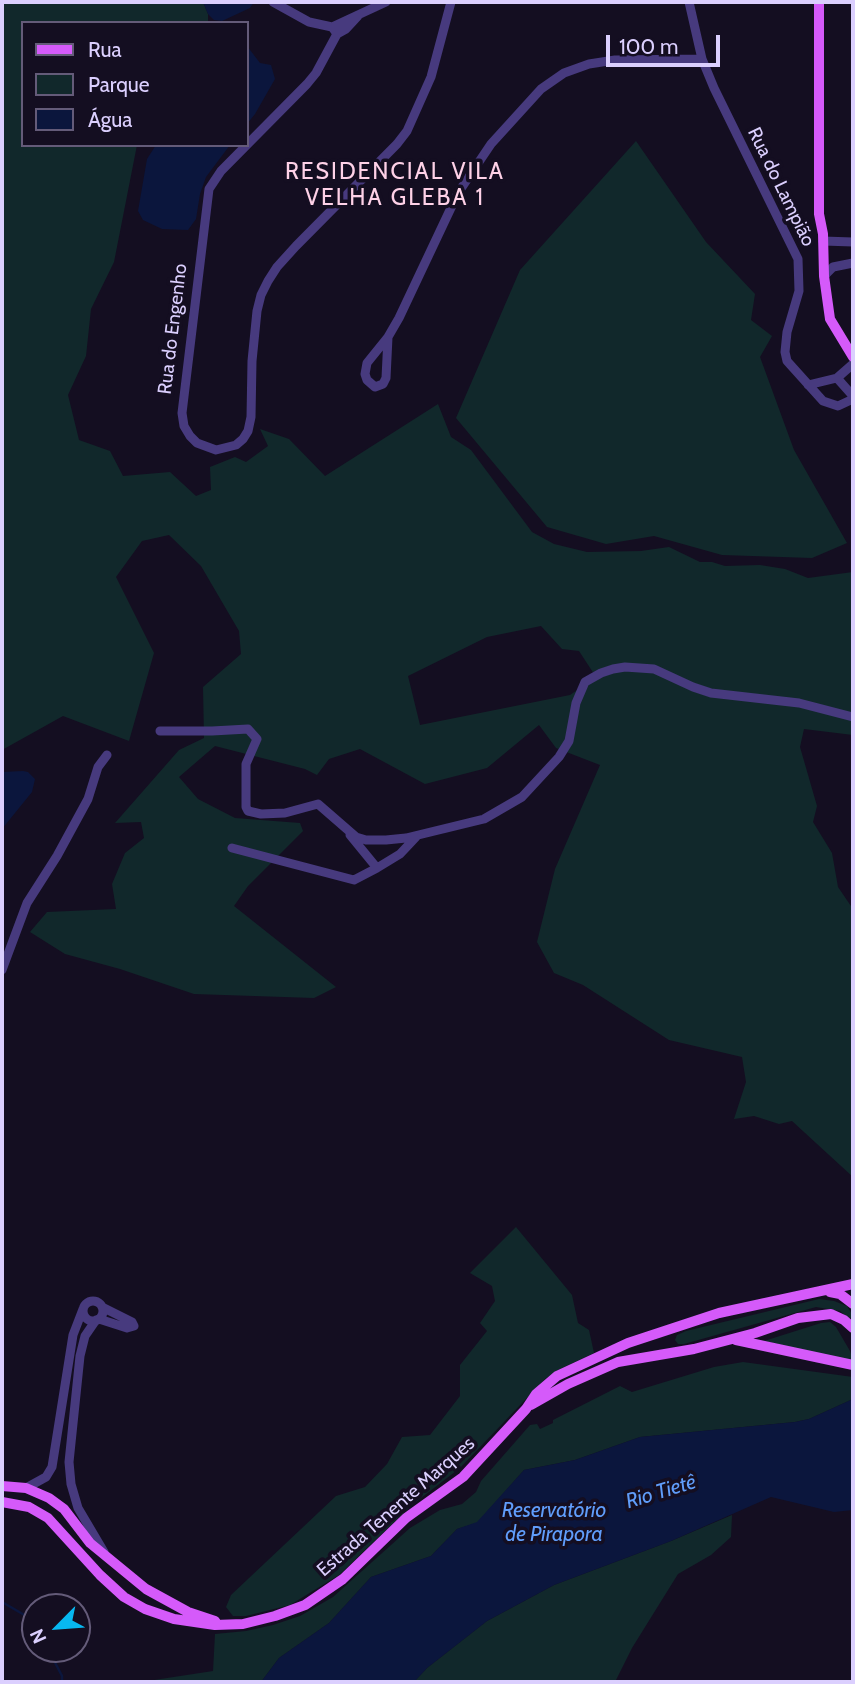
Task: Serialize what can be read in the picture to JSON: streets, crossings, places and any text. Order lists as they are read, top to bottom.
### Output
{
  "streets": {
    "main road": ["Estrada Tenente Marques"],
    "street": ["Rua do Lampião", "Rua do Engenho"]
  },
  "districts": ["RESIDENCIAL VILA VELHA GLEBA 1"],
  "water": ["Rio Tietê", "Reservatório de Pirapora"],
  "legend": ["Rua", "Parque", "Água"],
  "scale_bar": "100 m",
  "north": "bottom left"
}
